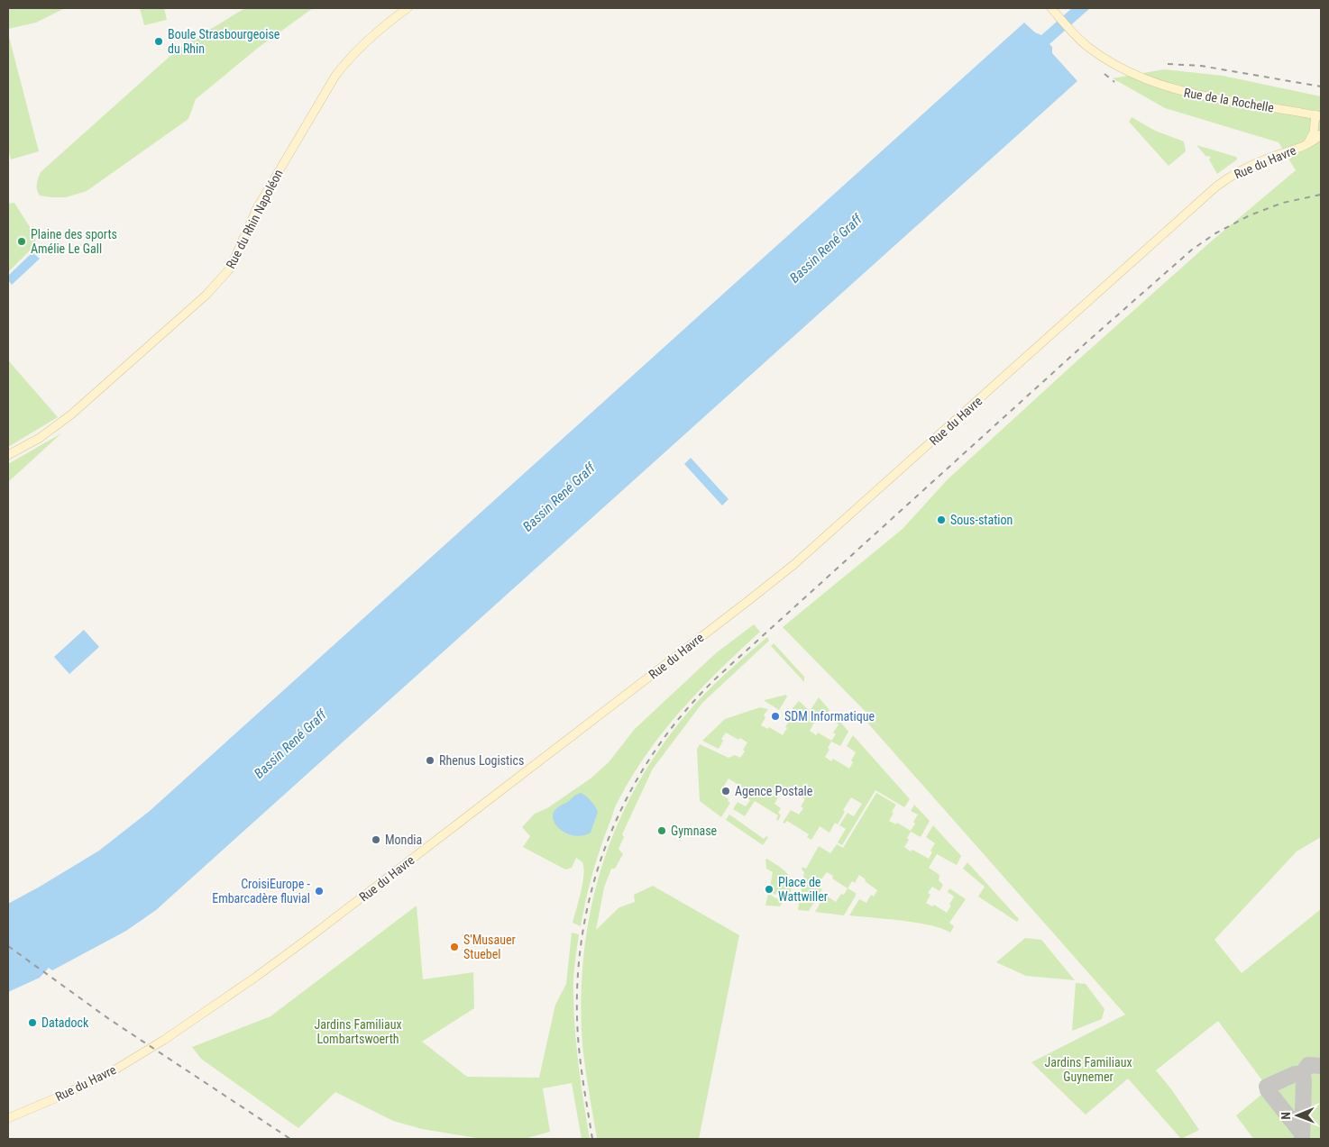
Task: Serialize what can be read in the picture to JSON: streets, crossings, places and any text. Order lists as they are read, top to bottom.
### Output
{
  "streets": {
    "main road": ["Rue de la Rochelle", "Rue du Havre", "Rue du Rhin Napoléon"]
  },
  "crossings": [
    ["Rue de la Rochelle", "Rue du Havre"]
  ],
  "water": ["Bassin René Graff"],
  "parks": ["Jardins Familiaux Lombartswoerth", "Jardins Familiaux Guynemer"],
  "places": [
    "Boule Strasbourgeoise du Rhin",
    "Plaine des sports Amélie Le Gall",
    "Sous-station",
    "SDM Informatique",
    "Rhenus Logistics",
    "Agence Postale",
    "Gymnase",
    "Mondia",
    "Place de Wattwiller",
    "CroisiEurope - Embarcadère fluvial",
    "S'Musauer Stuebel",
    "Datadock"
  ],
  "north": "left"
}
